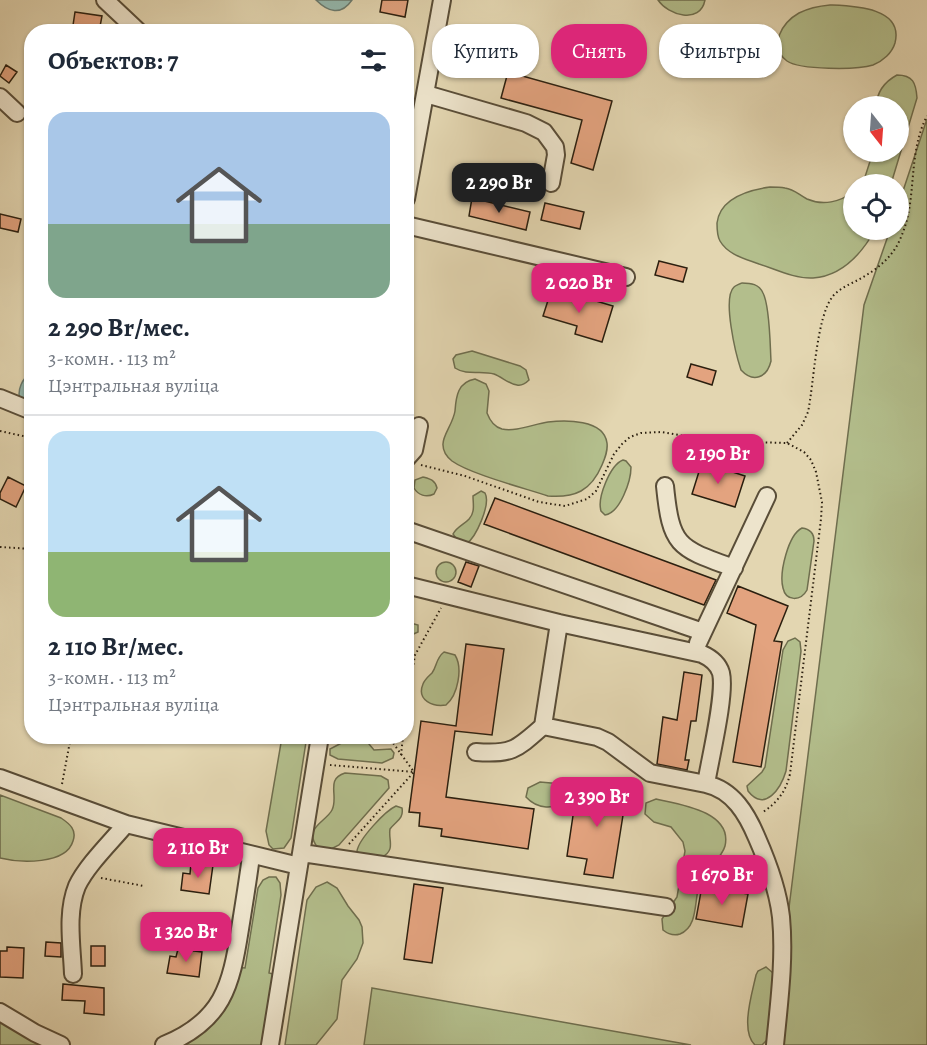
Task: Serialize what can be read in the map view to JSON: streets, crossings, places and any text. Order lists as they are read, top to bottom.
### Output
{
  "north": "bottom",
  "page": {
    "chip": ["Купить", "Снять", "Фильтры"],
    "heading": "Объектов: 7",
    "list": [
      {
        "name": "2 290 Br/мес.",
        "note": "3-комн. · 113 m² · Цэнтральная вуліца"
      },
      {
        "name": "2 110 Br/мес.",
        "note": "3-комн. · 113 m² · Цэнтральная вуліца"
      }
    ],
    "price": [
      "2 290 Br",
      "2 020 Br",
      "2 190 Br",
      "2 390 Br",
      "2 110 Br",
      "1 670 Br",
      "1 320 Br"
    ]
  }
}
